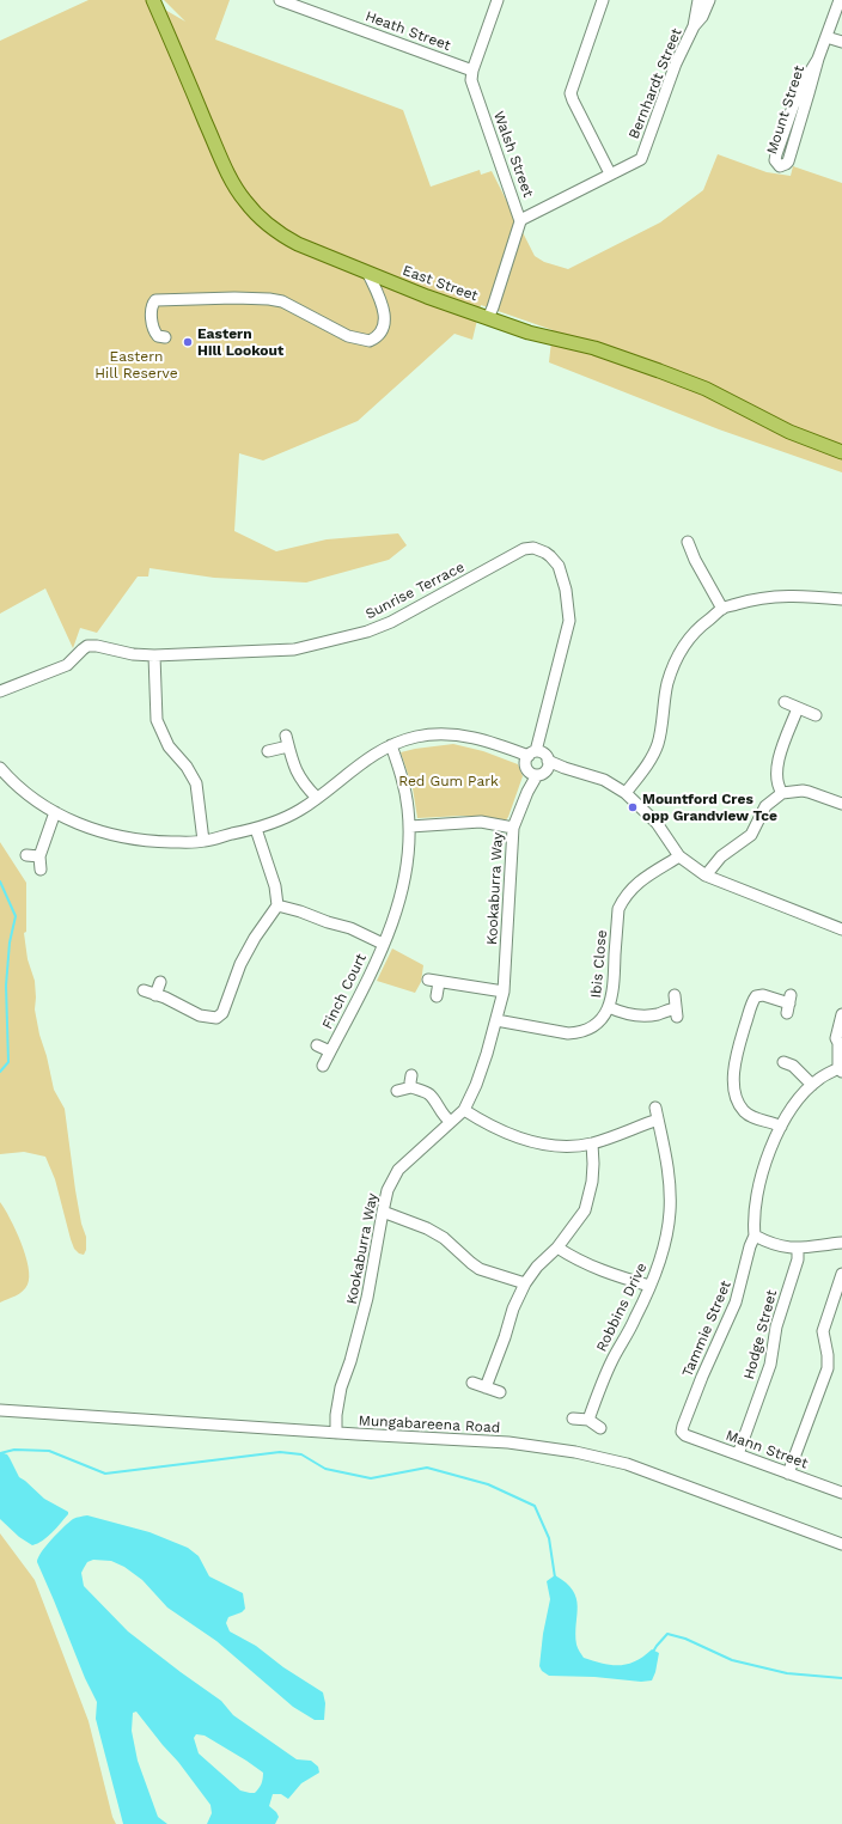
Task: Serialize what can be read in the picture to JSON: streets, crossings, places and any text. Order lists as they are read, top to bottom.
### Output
{
  "streets": {
    "main road": ["East Street"],
    "street": [
      "Heath Street",
      "Bernhardt Street",
      "Mount Street",
      "Walsh Street",
      "Sunrise Terrace",
      "Kookaburra Way",
      "Ibis Close",
      "Finch Court",
      "Robbins Drive",
      "Tammie Street",
      "Hodge Street",
      "Mungabareena Road",
      "Mann Street"
    ]
  },
  "crossings": [
    ["Heath Street", "Walsh Street"],
    ["Bernhardt Street", "Walsh Street"],
    ["Walsh Street", "East Street"],
    ["Sunrise Terrace", "Kookaburra Way"],
    ["Kookaburra Way", "Ibis Close"],
    ["Kookaburra Way", "Mungabareena Road"],
    ["Tammie Street", "Mann Street"],
    ["Hodge Street", "Mann Street"]
  ],
  "parks": ["Eastern Hill Reserve", "Red Gum Park"],
  "places": ["Eastern Hill Lookout", "Mountford Cres opp Grandview Tce"]
}
